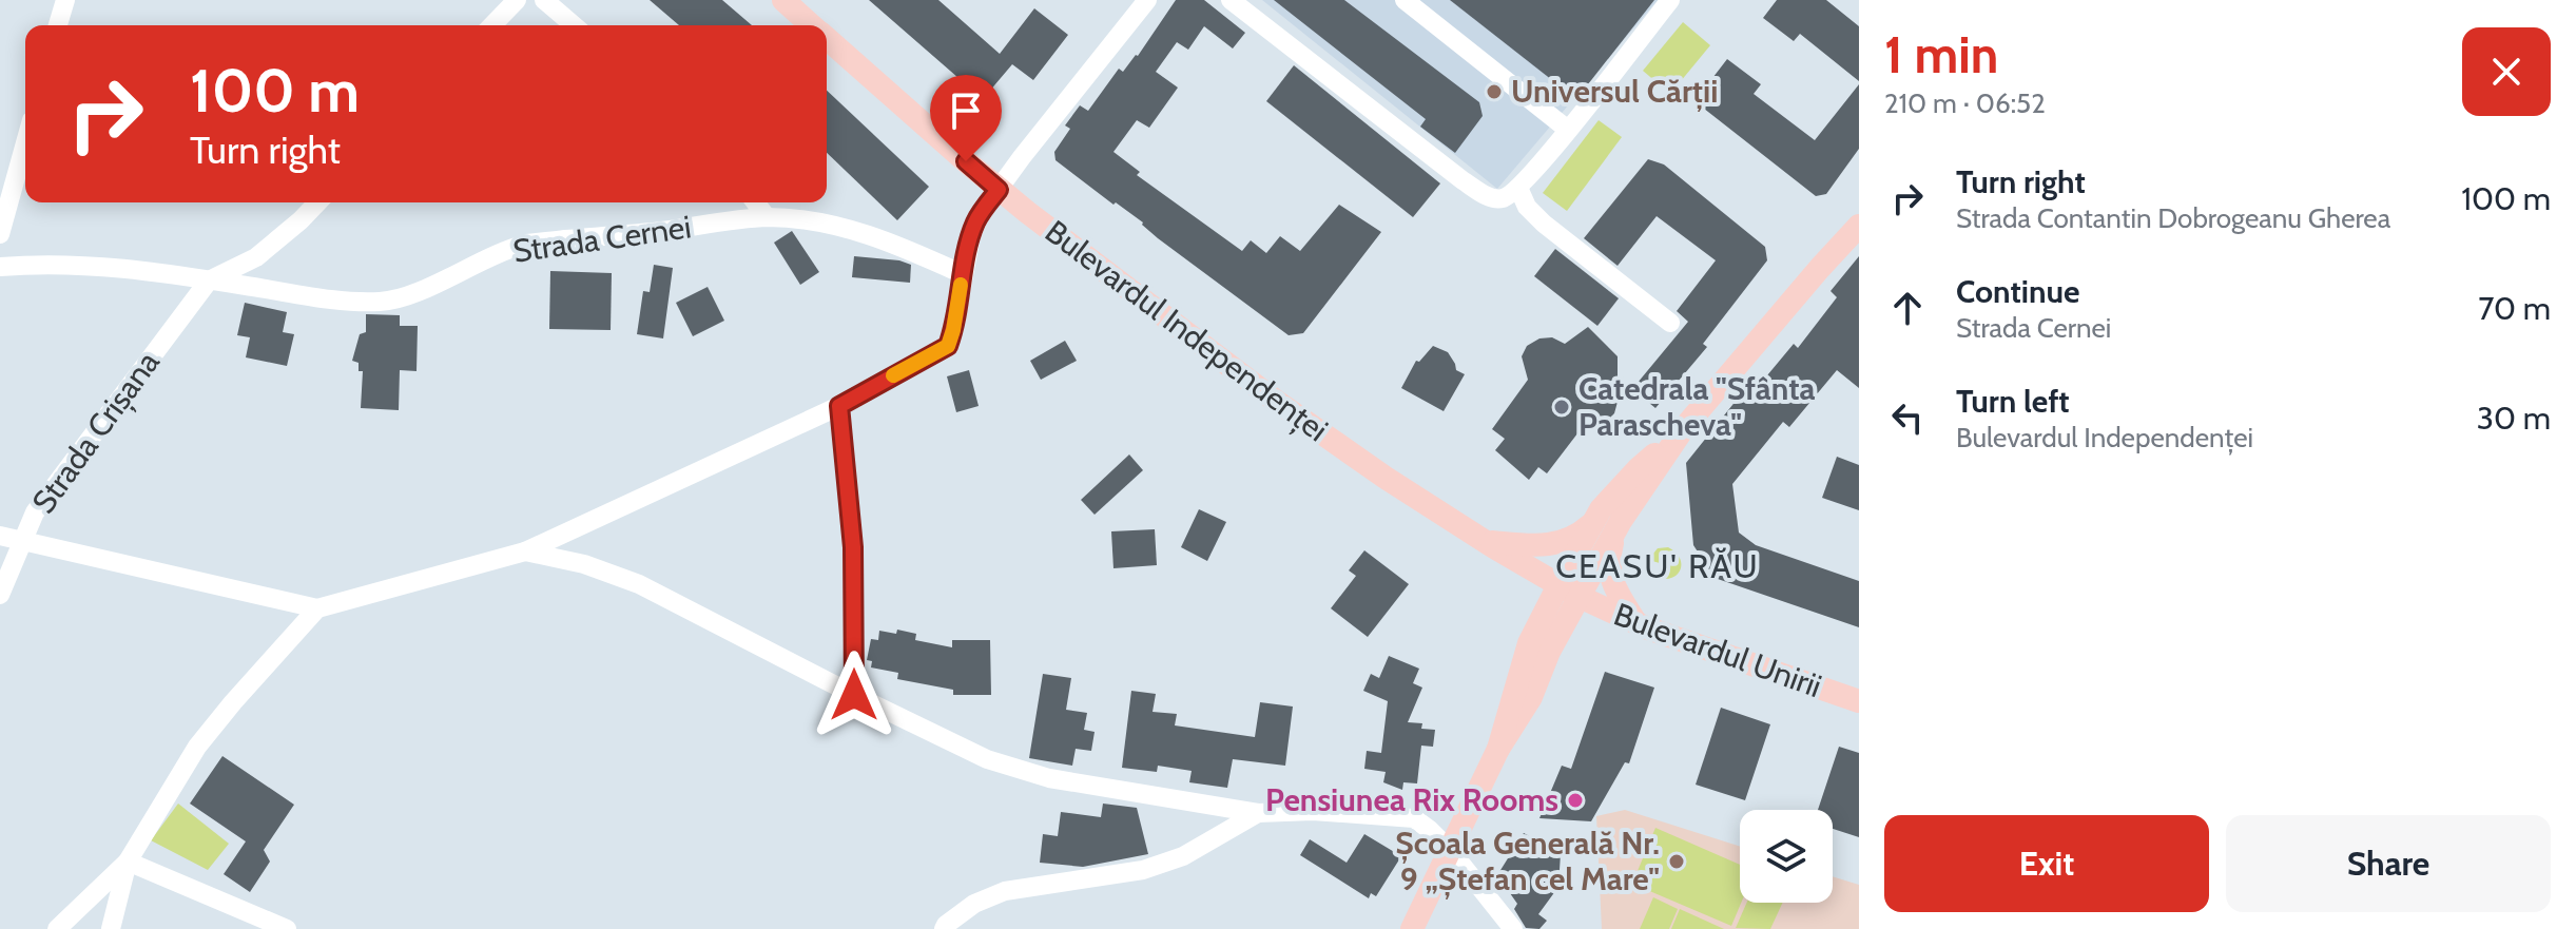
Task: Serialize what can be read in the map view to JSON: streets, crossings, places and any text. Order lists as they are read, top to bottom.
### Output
{
  "streets": {
    "main road": ["Bulevardul Independenței", "Bulevardul Unirii"],
    "street": ["Strada Cernei", "Strada Crișana"]
  },
  "crossings": [
    ["Strada Cernei", "Strada Crișana"],
    ["Bulevardul Independenței", "Bulevardul Unirii"]
  ],
  "districts": ["CEASU' RĂU"],
  "places": [
    "Universul Cărții",
    "Catedrala \"Sfânta Parascheva\"",
    "Pensiunea Rix Rooms",
    "Școala Generală Nr. 9 „Ștefan cel Mare\""
  ],
  "page": {
    "heading": ["1 min", "210 m · 06:52"],
    "turn": ["100 m", "Turn right"],
    "list": [
      {
        "name": "Turn right",
        "note": "Strada Contantin Dobrogeanu Gherea",
        "value": "100 m"
      },
      {
        "name": "Continue",
        "note": "Strada Cernei",
        "value": "70 m"
      },
      {
        "name": "Turn left",
        "note": "Bulevardul Independenței",
        "value": "30 m"
      }
    ],
    "buttons": ["Exit", "Share"]
  }
}
